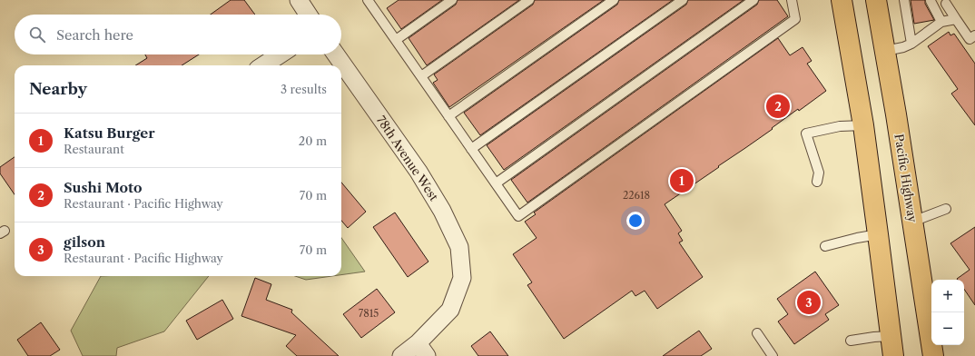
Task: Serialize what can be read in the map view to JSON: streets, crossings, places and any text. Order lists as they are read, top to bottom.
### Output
{
  "streets": {
    "highway": ["Pacific Highway"],
    "street": ["78th Avenue West"]
  },
  "house_numbers": ["22618", "7815"],
  "page": {
    "search": "Search here",
    "heading": ["Nearby", "3 results"],
    "pins": ["2", "1", "3"],
    "list": [
      {
        "mark": "1",
        "name": "Katsu Burger",
        "note": "Restaurant",
        "value": "20 m"
      },
      {
        "mark": "2",
        "name": "Sushi Moto",
        "note": "Restaurant · Pacific Highway",
        "value": "70 m"
      },
      {
        "mark": "3",
        "name": "gilson",
        "note": "Restaurant · Pacific Highway",
        "value": "70 m"
      }
    ],
    "map_buttons": ["+", "−"]
  }
}
